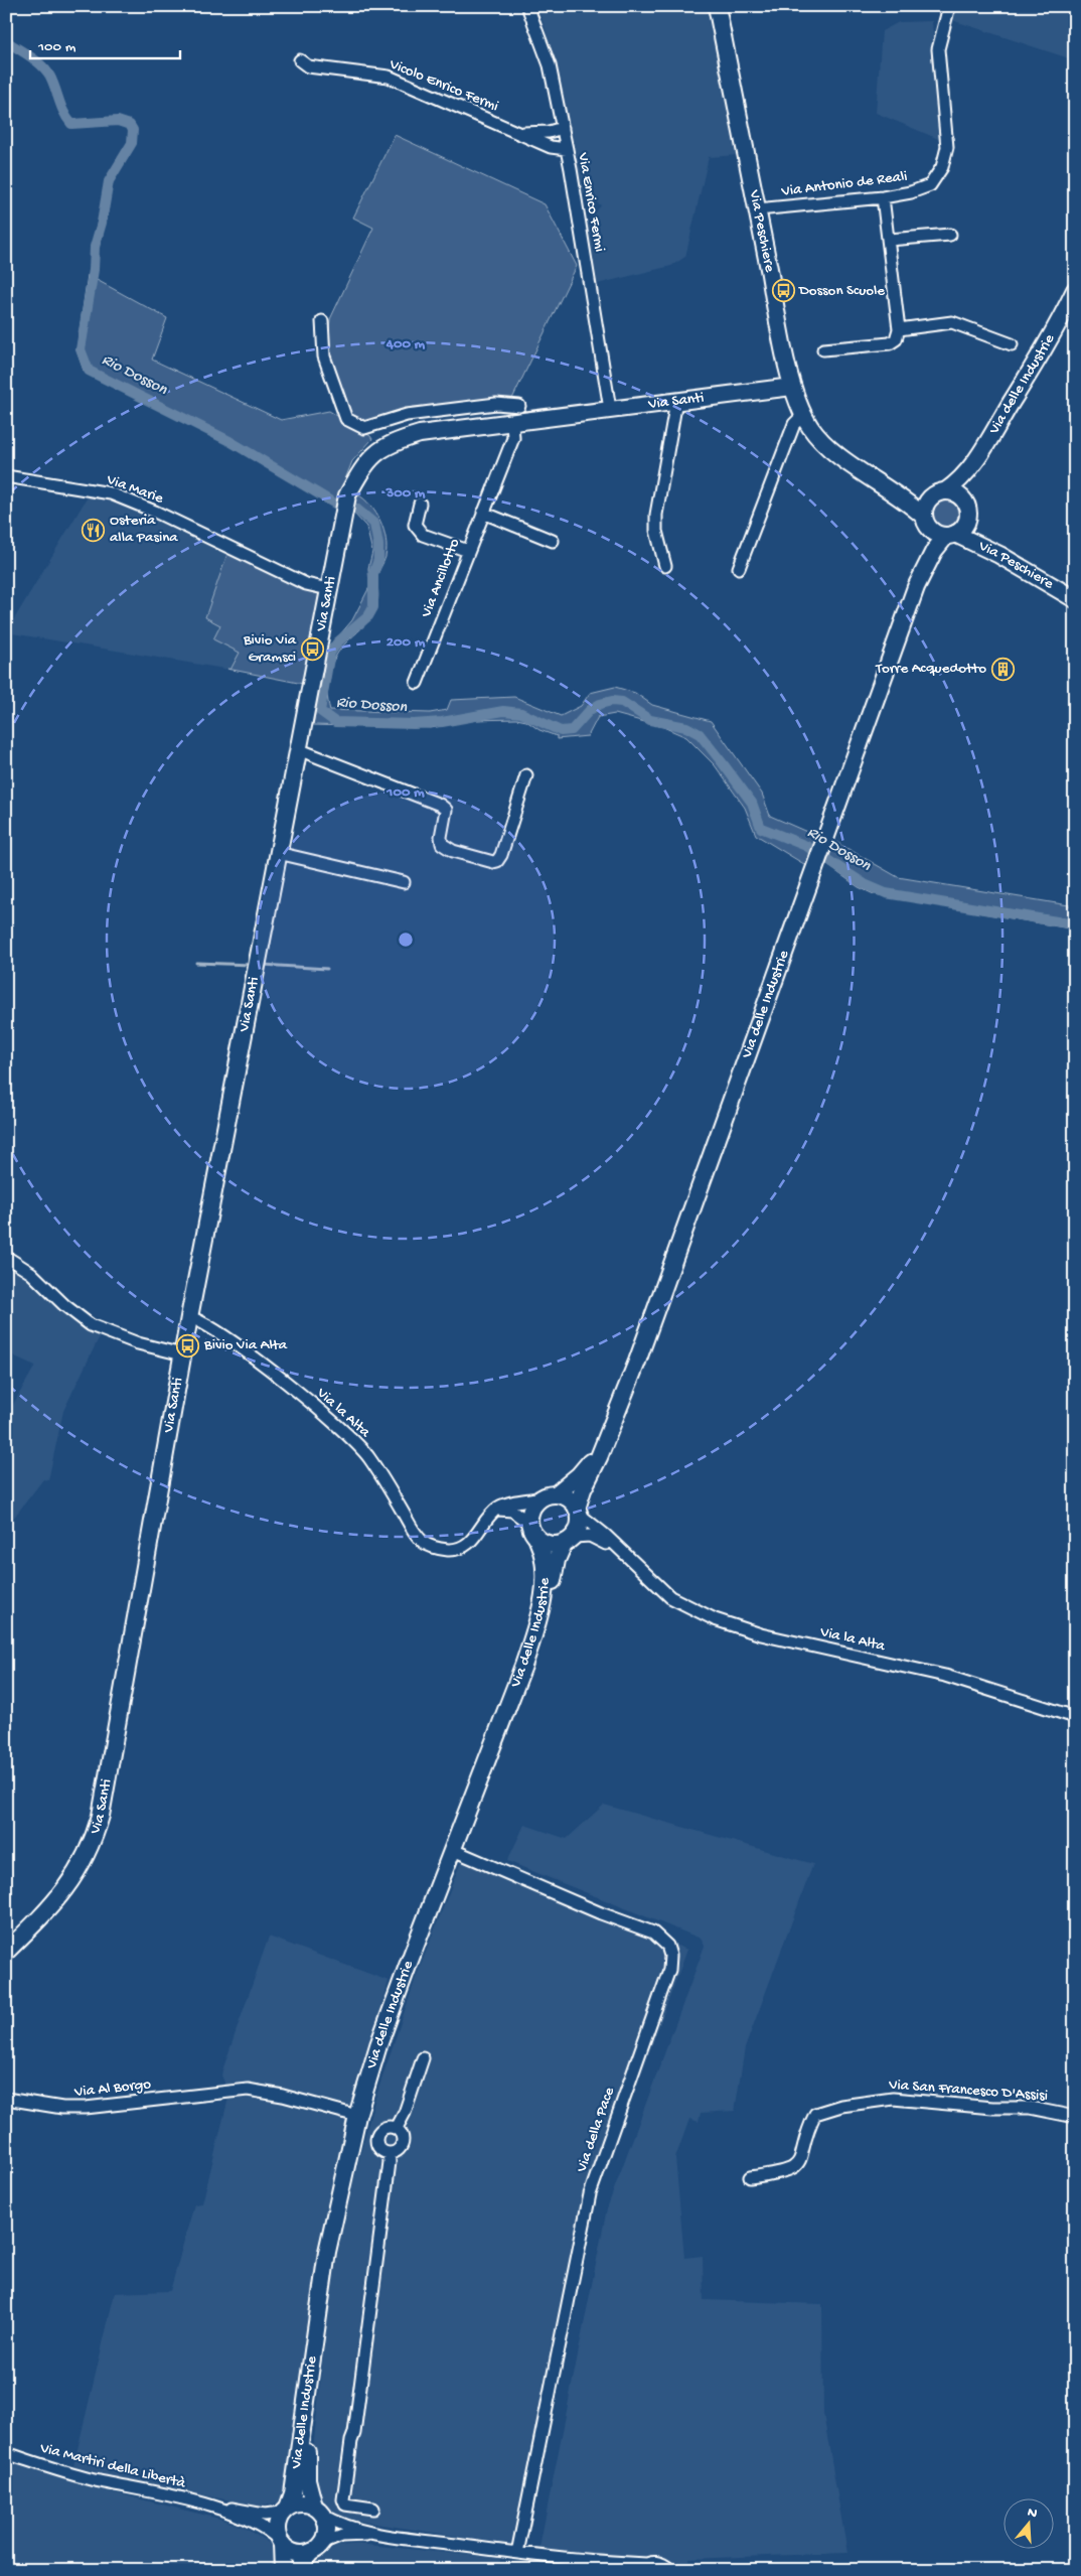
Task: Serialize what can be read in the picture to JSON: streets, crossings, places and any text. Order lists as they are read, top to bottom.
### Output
{
  "streets": {
    "main road": ["Via Peschiere", "Via delle Industrie", "Via Santi"],
    "street": [
      "Vicolo Enrico Fermi",
      "Via Antonio de Reali",
      "Via Enrico Fermi",
      "Via Marie",
      "Via Ancillotto",
      "Via la Alta",
      "Via Al Borgo",
      "Via San Francesco D'Assisi",
      "Via della Pace",
      "Via Martiri della Libertà"
    ]
  },
  "crossings": [
    ["Vicolo Enrico Fermi", "Via Enrico Fermi"],
    ["Via Antonio de Reali", "Via Peschiere"],
    ["Via Enrico Fermi", "Via Santi"],
    ["Via Peschiere", "Via delle Industrie"],
    ["Via Peschiere", "Via Santi"],
    ["Via delle Industrie", "Via Al Borgo"],
    ["Via delle Industrie", "Via della Pace"],
    ["Via delle Industrie", "Via Martiri della Libertà"],
    ["Via Santi", "Via Marie"],
    ["Via Santi", "Via Ancillotto"],
    ["Via Santi", "Via la Alta"]
  ],
  "water": ["Rio Dosson"],
  "places": {
    "bus stop": ["Dosson Scuole", "Bivio Via Gramsci", "Bivio Via Alta"],
    "restaurant": ["Osteria alla Pasina"],
    "building": ["Torre Acquedotto"]
  },
  "scale_bar": "100 m",
  "north": "top",
  "rings": [
    "400 m",
    "300 m",
    "200 m",
    "100 m"
  ]
}
